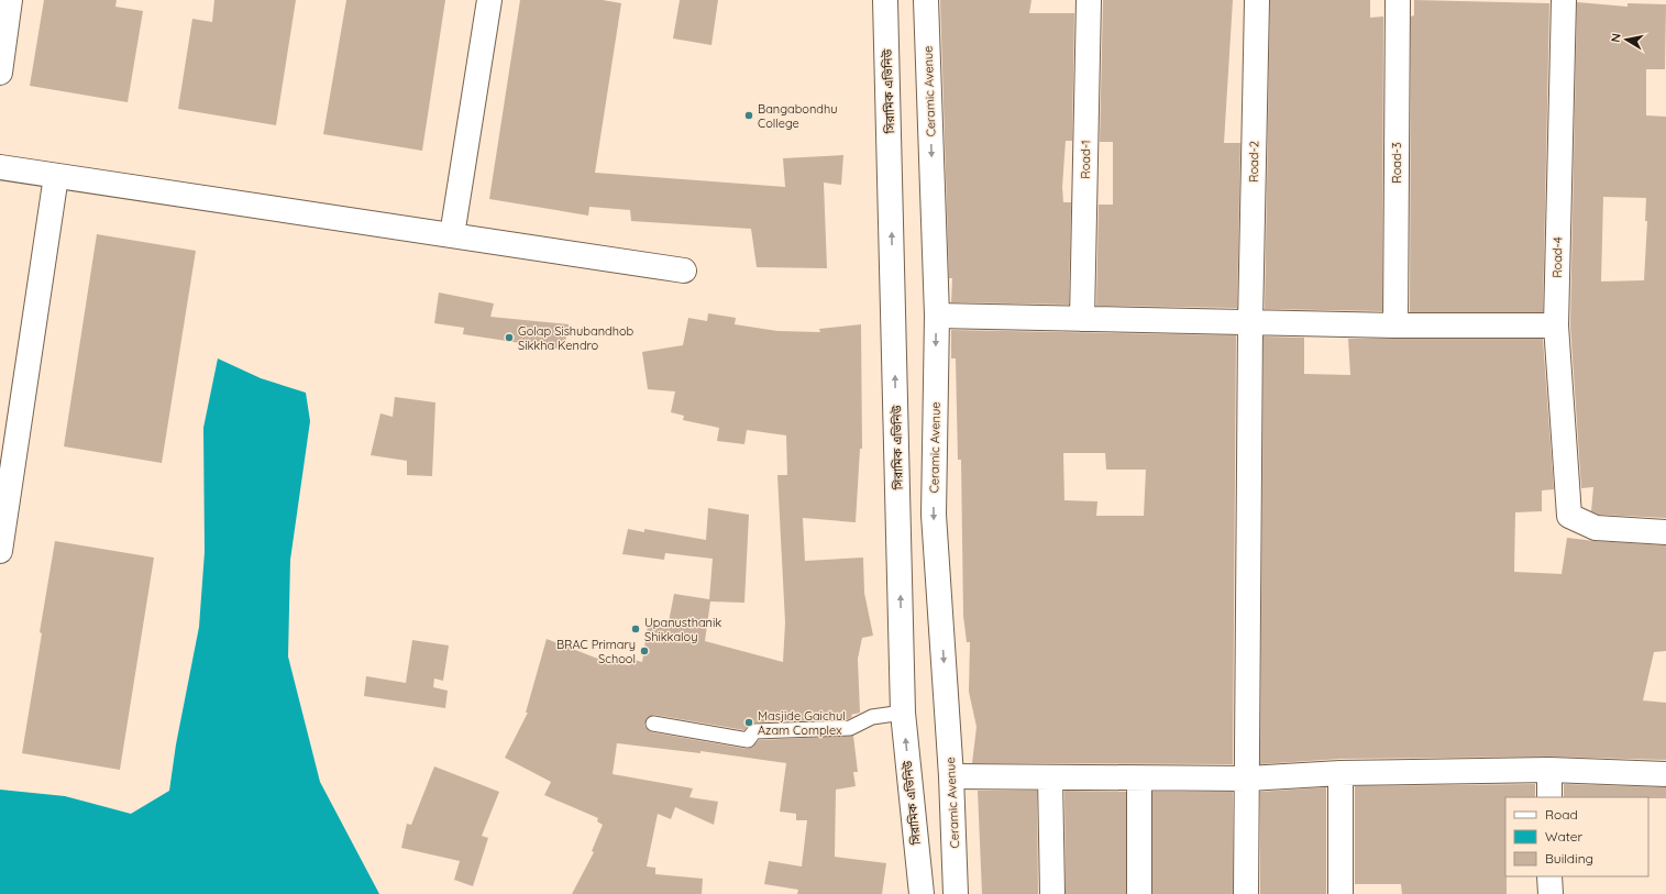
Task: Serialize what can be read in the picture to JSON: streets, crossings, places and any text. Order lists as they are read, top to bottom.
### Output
{
  "streets": {
    "street": [
      "সিরামিক এভিনিউ",
      "Ceramic Avenue",
      "Road-1",
      "Road-2",
      "Road-3",
      "Road-4"
    ]
  },
  "one_way": ["সিরামিক এভিনিউ", "Ceramic Avenue"],
  "places": [
    "Bangabondhu College",
    "Golap Sishubandhob Sikkha Kendro",
    "Upanusthanik Shikkaloy",
    "BRAC Primary School",
    "Masjide Gaichul Azam Complex"
  ],
  "legend": ["Road", "Water", "Building"],
  "north": "left"
}
